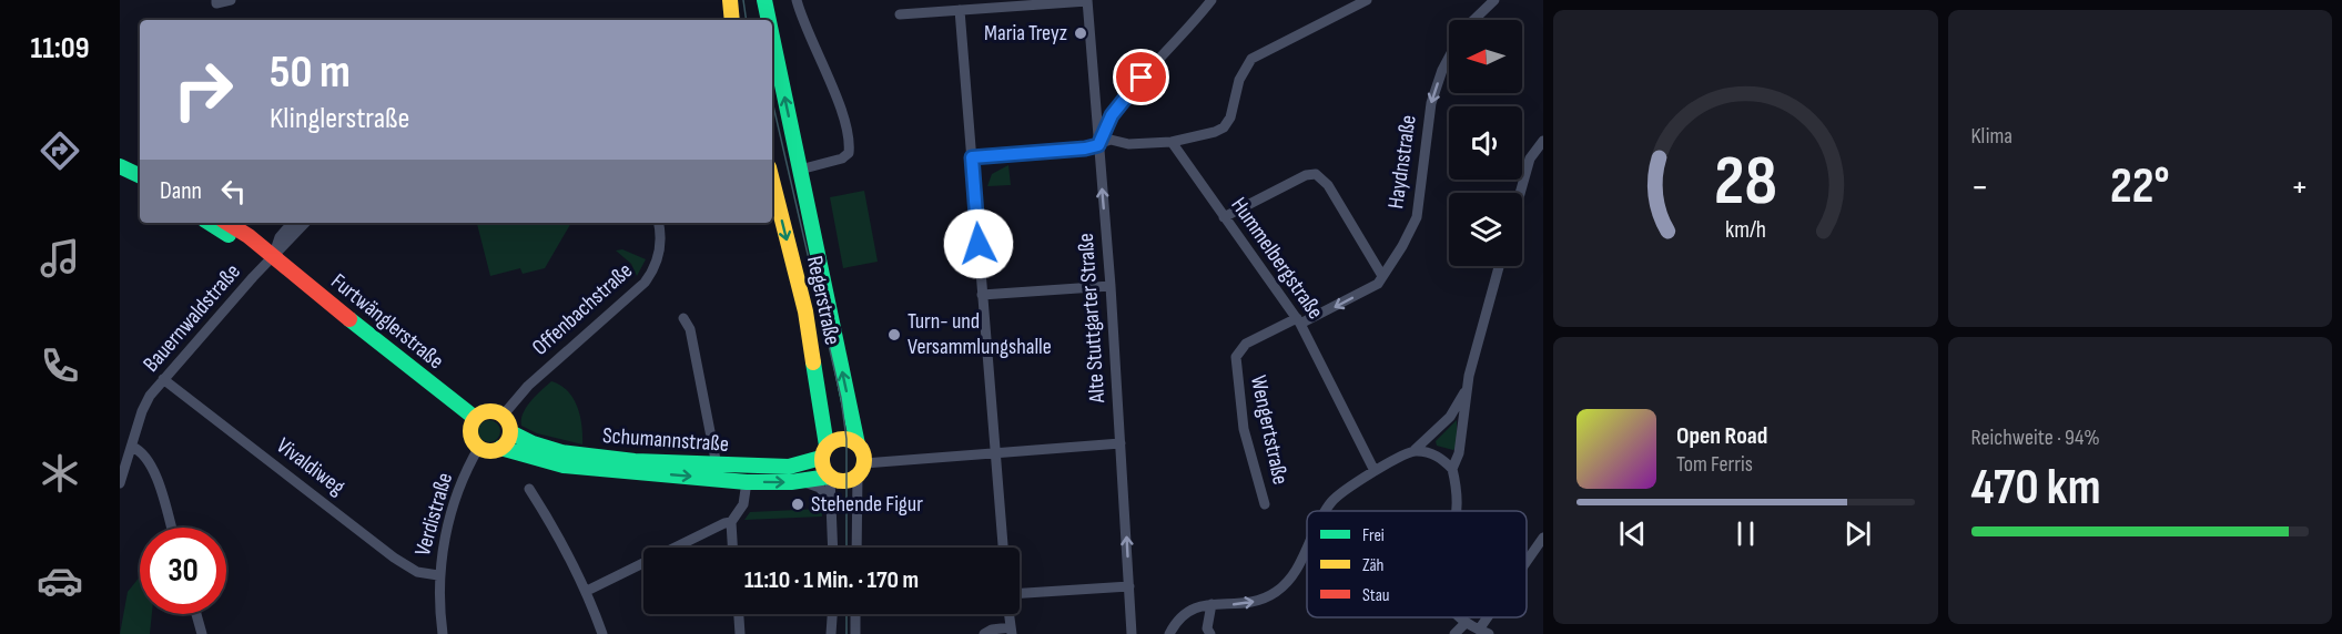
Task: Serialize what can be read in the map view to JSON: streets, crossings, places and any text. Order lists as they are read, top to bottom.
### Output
{
  "streets": {
    "main road": ["Regerstraße", "Furtwänglerstraße", "Schumannstraße"],
    "street": [
      "Haydnstraße",
      "Hummelbergstraße",
      "Offenbachstraße",
      "Bauernwaldstraße",
      "Alte Stuttgarter Straße",
      "Wengertstraße",
      "Vivaldiweg",
      "Verdistraße"
    ]
  },
  "crossings": [
    ["Haydnstraße", "Hummelbergstraße"],
    ["Haydnstraße", "Wengertstraße"],
    ["Hummelbergstraße", "Wengertstraße"],
    ["Regerstraße", "Schumannstraße"],
    ["Offenbachstraße", "Furtwänglerstraße"],
    ["Offenbachstraße", "Schumannstraße"],
    ["Offenbachstraße", "Verdistraße"],
    ["Bauernwaldstraße", "Furtwänglerstraße"],
    ["Bauernwaldstraße", "Vivaldiweg"],
    ["Furtwänglerstraße", "Schumannstraße"],
    ["Furtwänglerstraße", "Verdistraße"],
    ["Schumannstraße", "Verdistraße"],
    ["Vivaldiweg", "Verdistraße"]
  ],
  "one_way": ["Haydnstraße", "Alte Stuttgarter Straße"],
  "places": ["Maria Treyz", "Turn- und Versammlungshalle", "Stehende Figur"],
  "legend": ["Frei", "Zäh", "Stau"],
  "north": "left",
  "page": {
    "tabs": "11:09",
    "tile": [
      "Klima",
      ["Reichweite · 94%", "470 km"]
    ],
    "turn": ["50 m", "Klinglerstraße"],
    "then": "Dann",
    "heat": ["−", "22°", "+"],
    "song": ["Open Road", "Tom Ferris"],
    "limit": "30",
    "trip": "11:10 · 1 Min. · 170 m",
    "gauge": ["28", "km/h"]
  }
}
